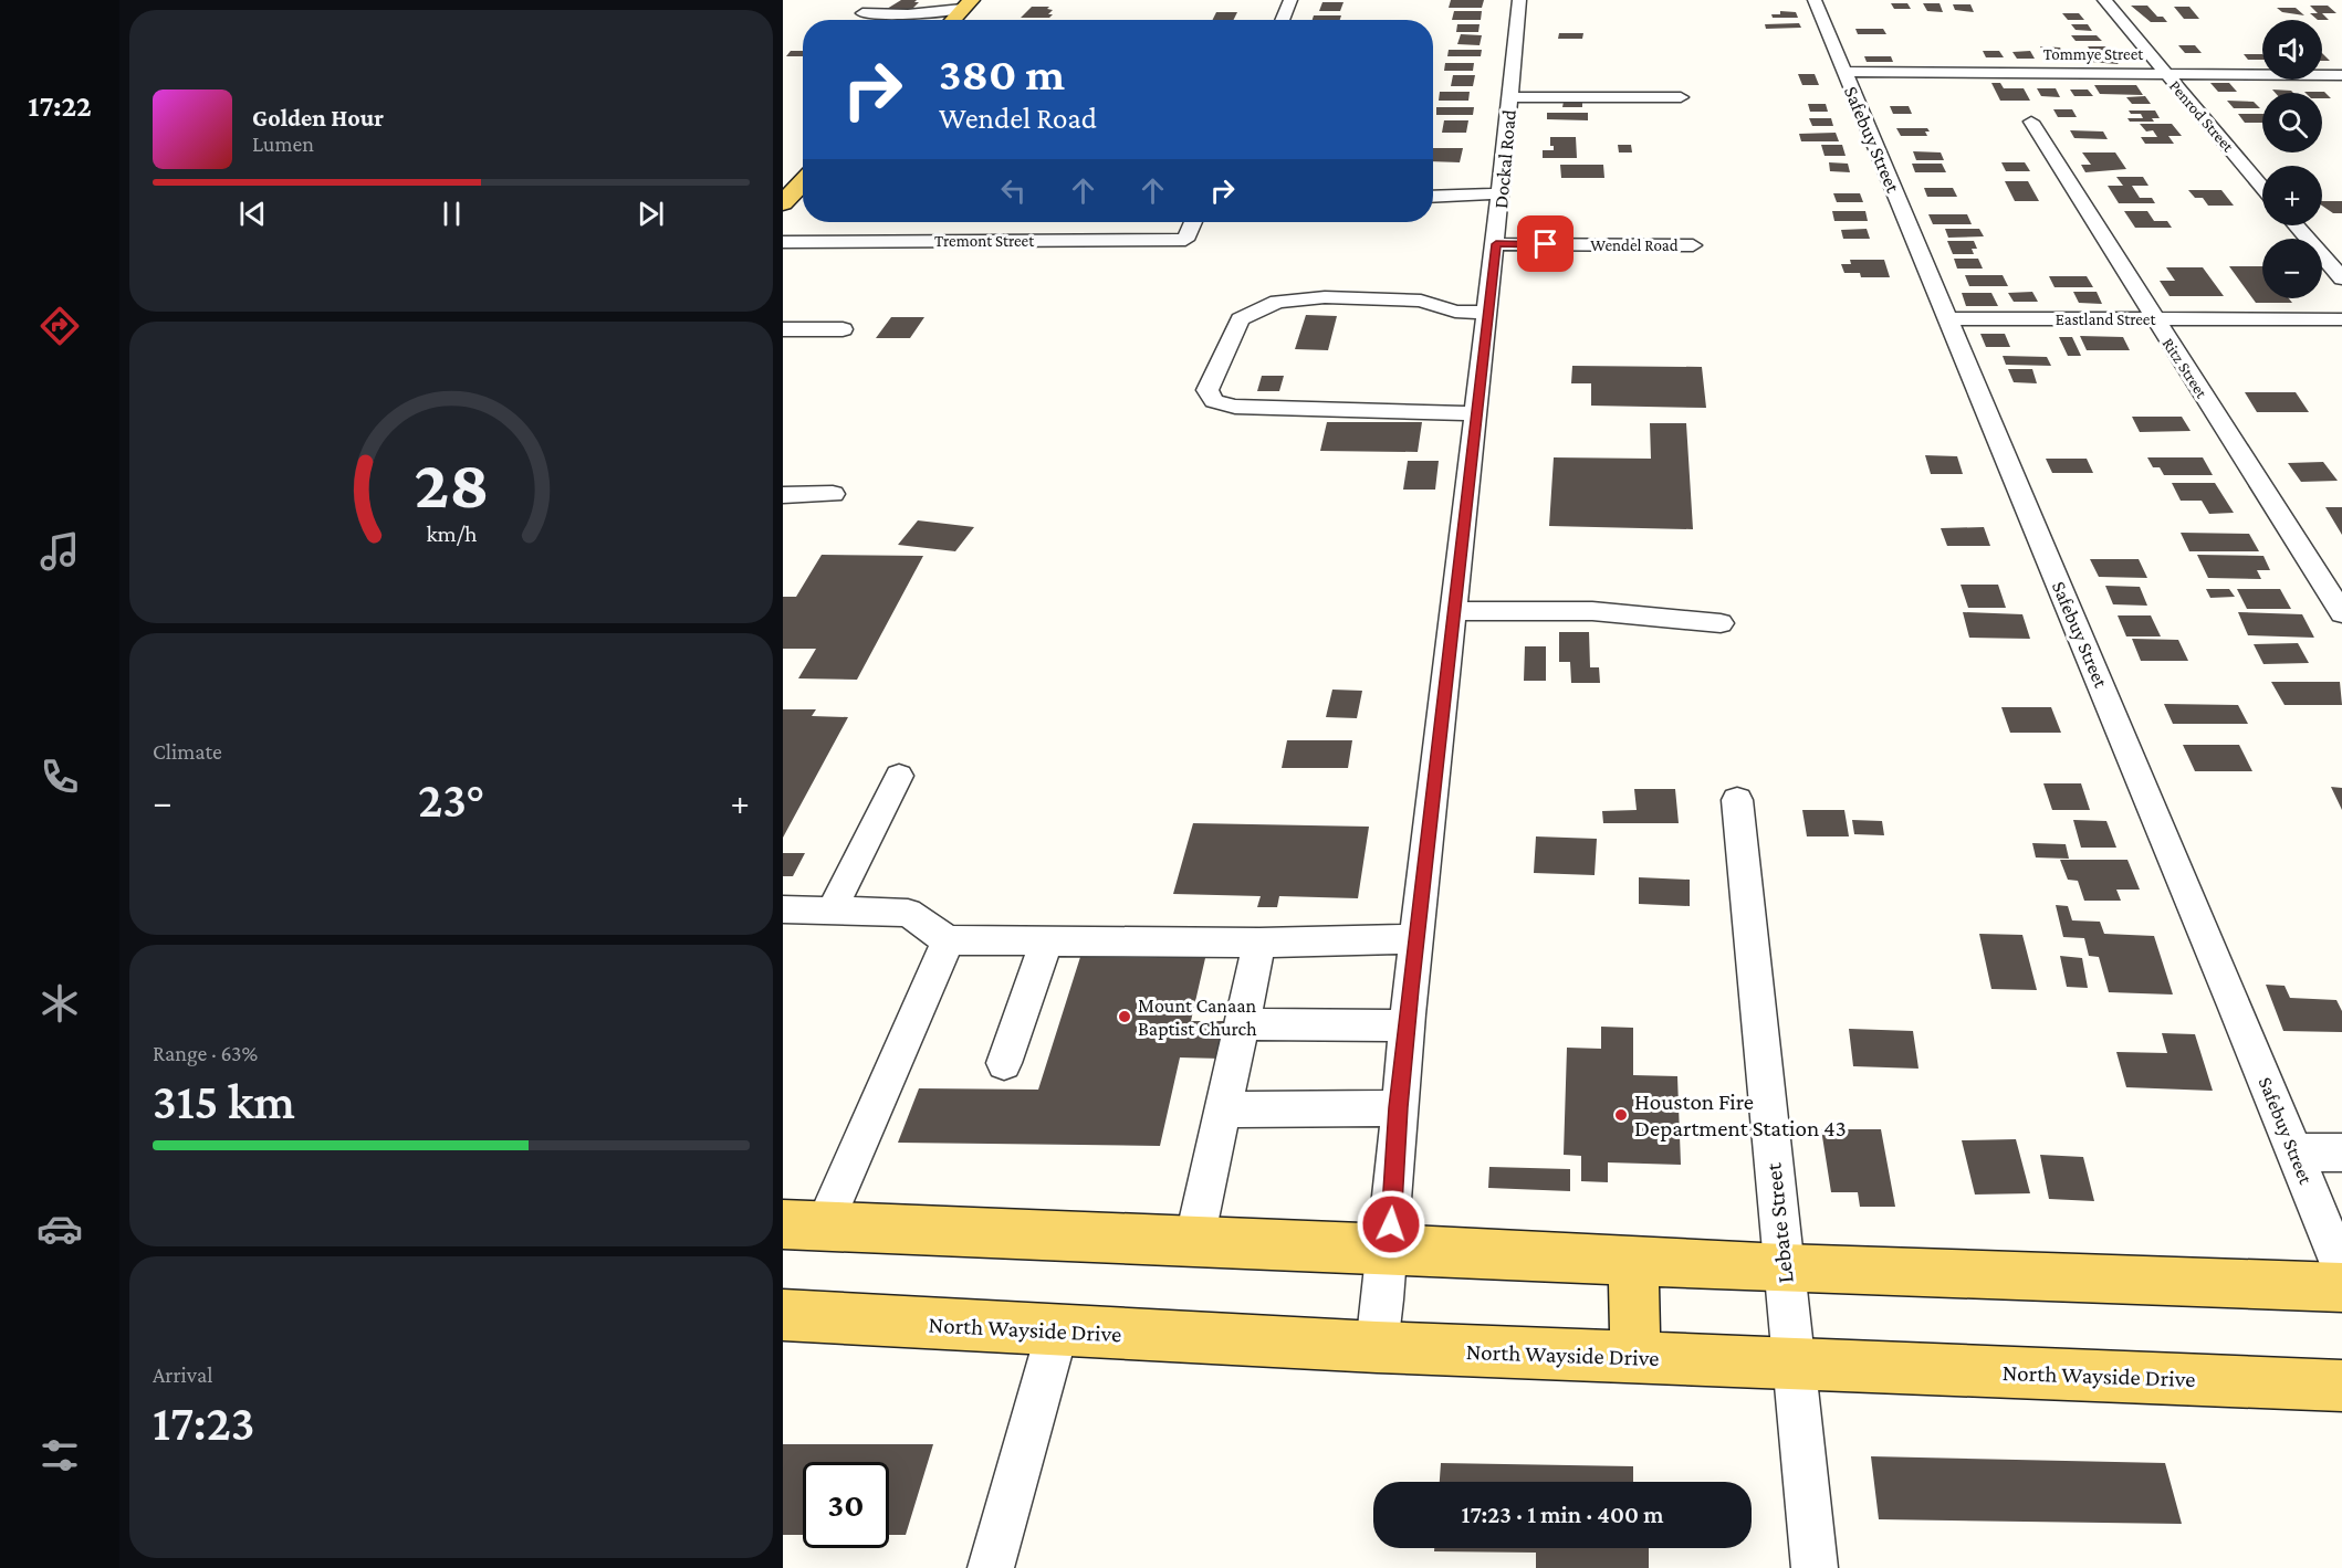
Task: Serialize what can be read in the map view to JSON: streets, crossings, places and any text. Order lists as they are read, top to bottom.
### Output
{
  "streets": {
    "main road": ["North Wayside Drive"],
    "street": [
      "Tommye Street",
      "Penrod Street",
      "Safebuy Street",
      "Dockal Road",
      "Tremont Street",
      "Wendel Road",
      "Eastland Street",
      "Ritz Street",
      "Lebate Street"
    ]
  },
  "crossings": [
    ["Tommye Street", "Penrod Street"],
    ["Tommye Street", "Safebuy Street"],
    ["Safebuy Street", "Eastland Street"],
    ["Dockal Road", "Wendel Road"],
    ["Dockal Road", "North Wayside Drive"],
    ["Eastland Street", "Ritz Street"],
    ["Lebate Street", "North Wayside Drive"]
  ],
  "places": ["Mount Canaan Baptist Church", "Houston Fire Department Station 43"],
  "page": {
    "tabs": "17:22",
    "map_buttons": ["+", "−"],
    "turn": ["380 m", "Wendel Road"],
    "song": ["Golden Hour", "Lumen"],
    "tile": [
      "Climate",
      ["Range · 63%", "315 km"],
      ["Arrival", "17:23"]
    ],
    "heat": ["−", "23°", "+"],
    "limit": "30",
    "trip": "17:23 · 1 min · 400 m",
    "gauge": ["28", "km/h"]
  }
}
